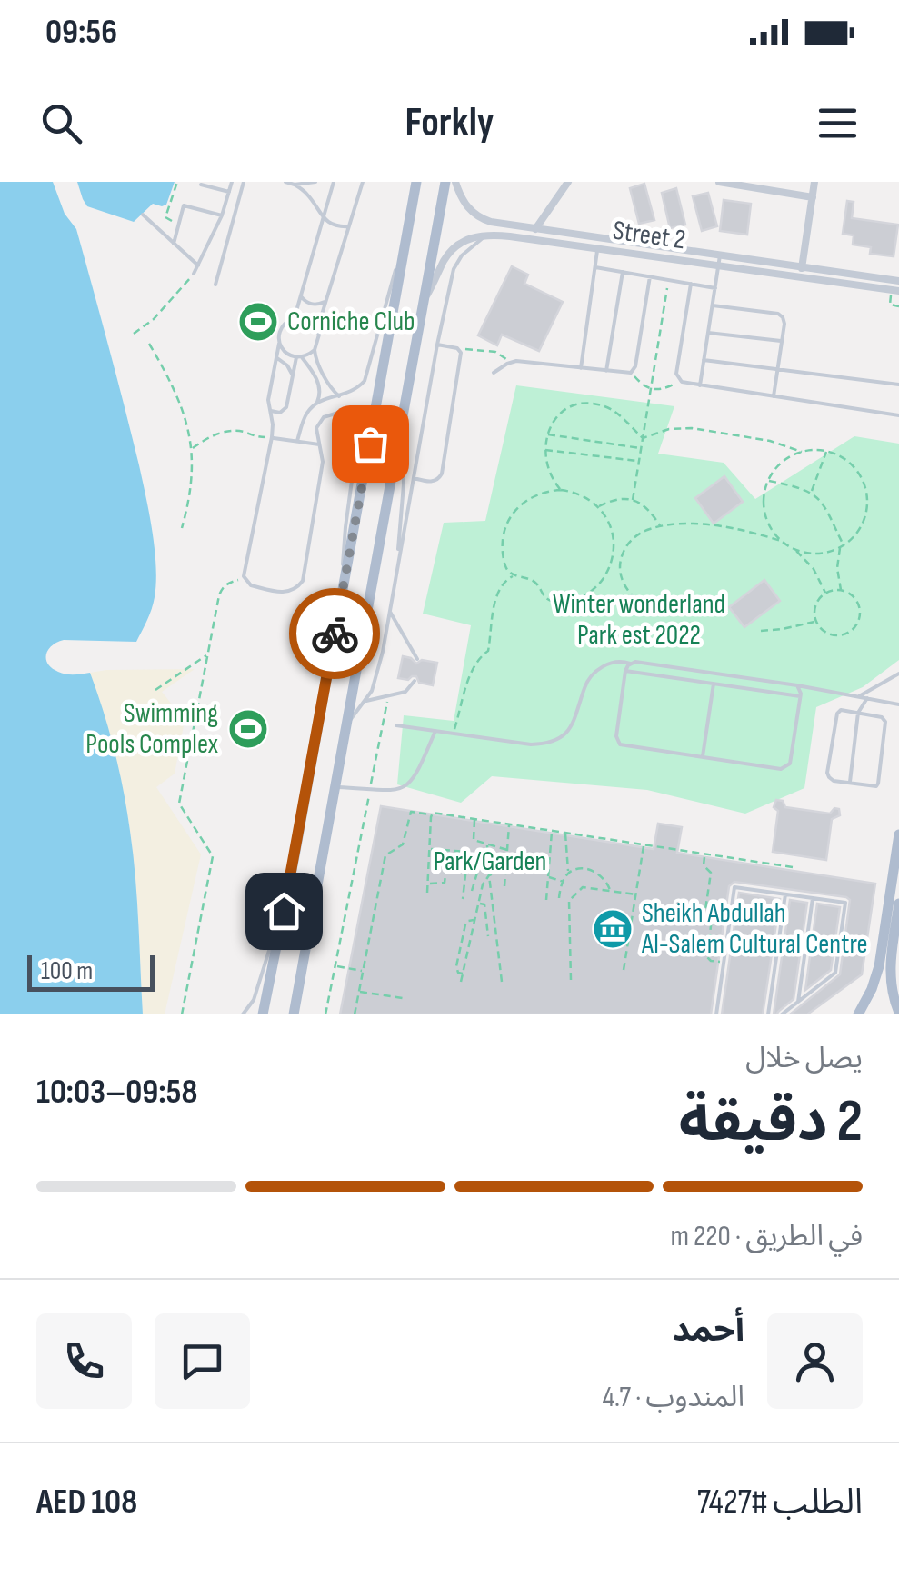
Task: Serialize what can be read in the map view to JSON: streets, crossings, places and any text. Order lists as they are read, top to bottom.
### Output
{
  "streets": {
    "street": ["Street 2"]
  },
  "parks": ["Winter wonderland Park est 2022", "Park/Garden"],
  "places": {
    "sports": ["Corniche Club", "Swimming Pools Complex"],
    "museum": ["Sheikh Abdullah Al-Salem Cultural Centre"]
  },
  "scale_bar": "100 m",
  "page": {
    "status": "09:56",
    "header": "Forkly",
    "scale": "100 m",
    "heading": ["2 دقيقة", "يصل خلال", "09:58–10:03"],
    "panel": [
      "أحمد",
      "المندوب · 4.7",
      "الطلب #7427",
      "AED 108"
    ],
    "bar": "في الطريق · 220 m"
  }
}
